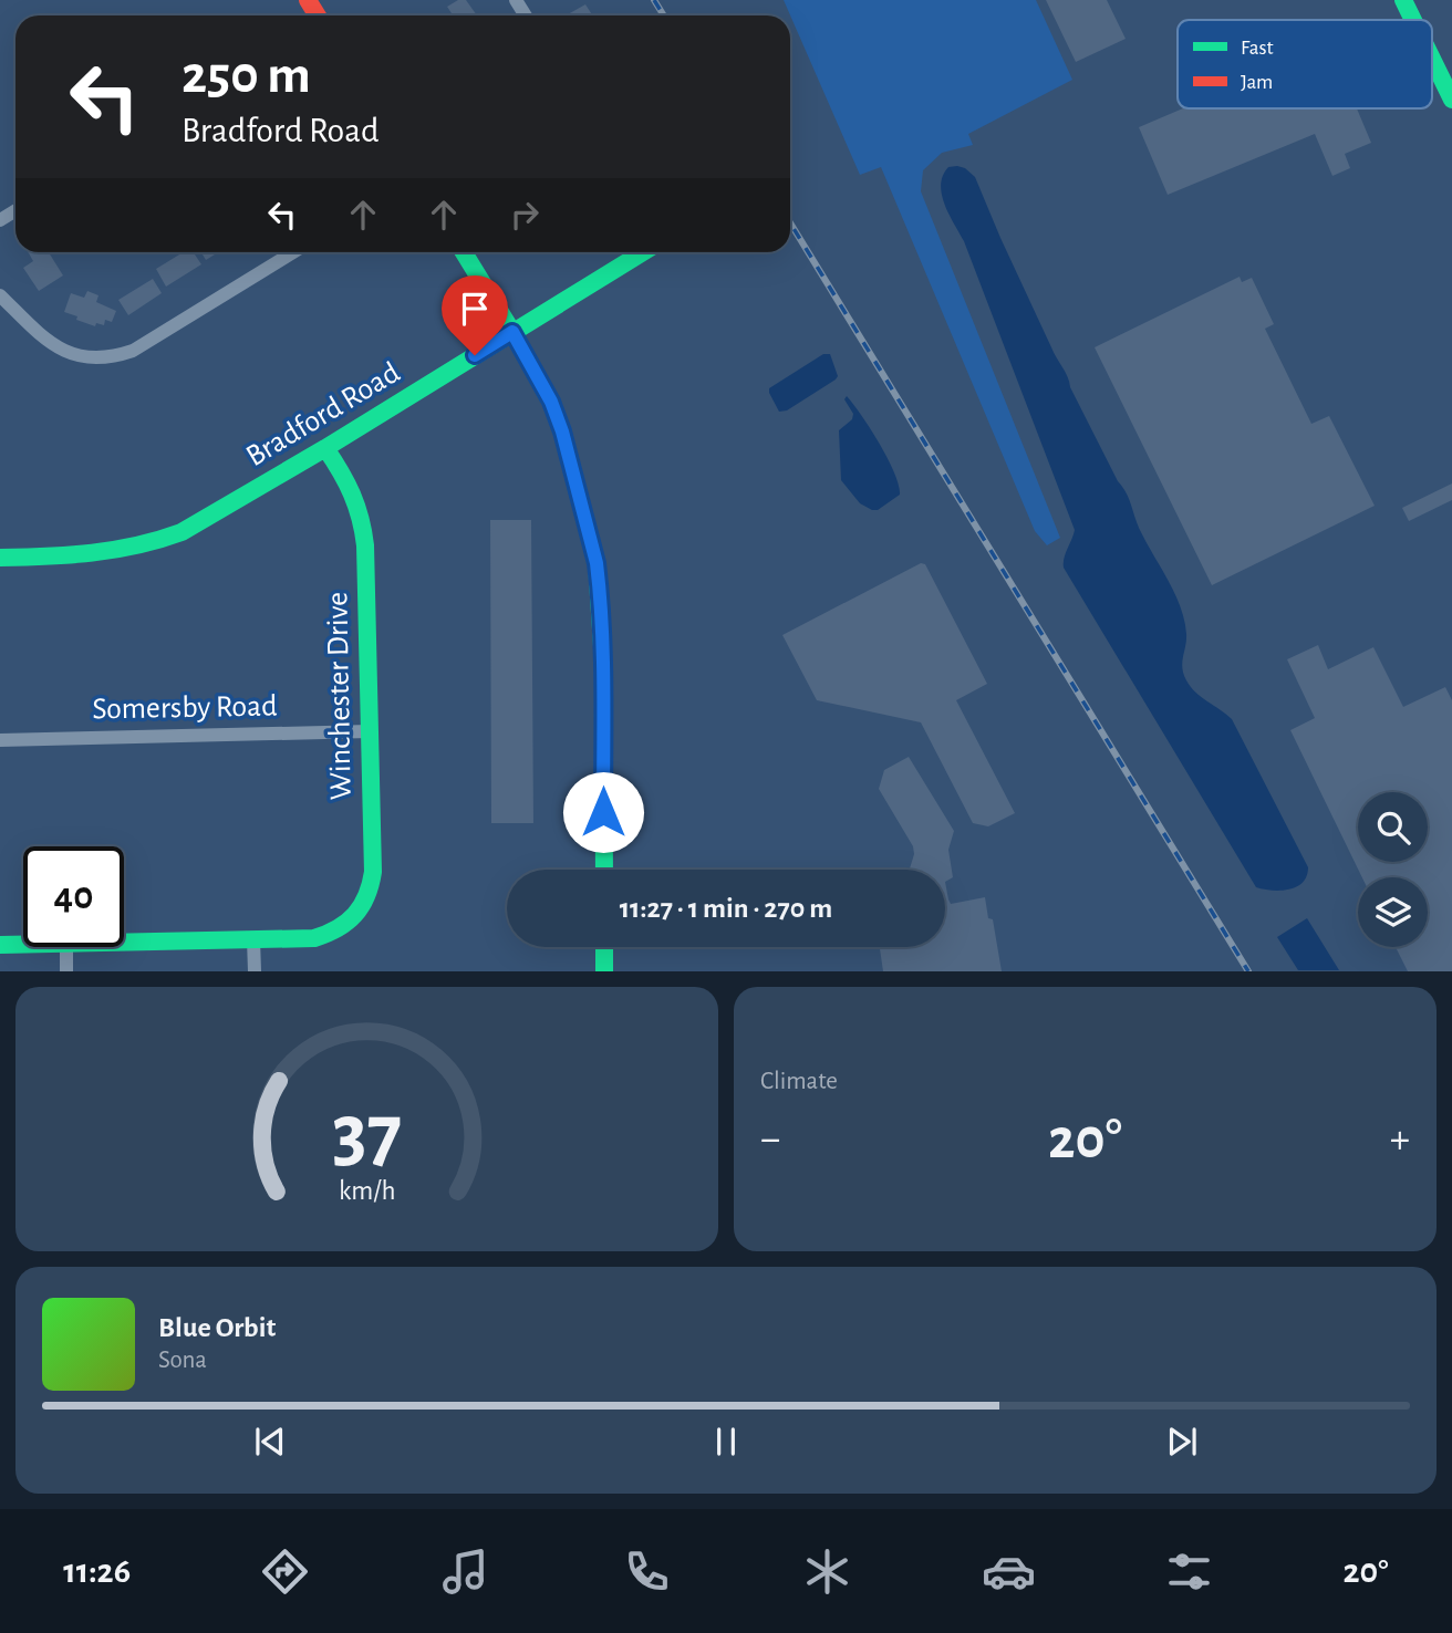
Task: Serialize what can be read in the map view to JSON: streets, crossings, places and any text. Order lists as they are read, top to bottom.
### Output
{
  "streets": {
    "street": ["Bradford Road", "Winchester Drive", "Somersby Road"]
  },
  "crossings": [
    ["Bradford Road", "Winchester Drive"],
    ["Winchester Drive", "Somersby Road"]
  ],
  "legend": ["Fast", "Jam"],
  "page": {
    "turn": ["250 m", "Bradford Road"],
    "limit": "40",
    "trip": "11:27 · 1 min · 270 m",
    "tile": "Climate",
    "heat": ["−", "20°", "+"],
    "song": ["Blue Orbit", "Sona"],
    "tabs": ["11:26", "20°"],
    "gauge": ["37", "km/h"]
  }
}
